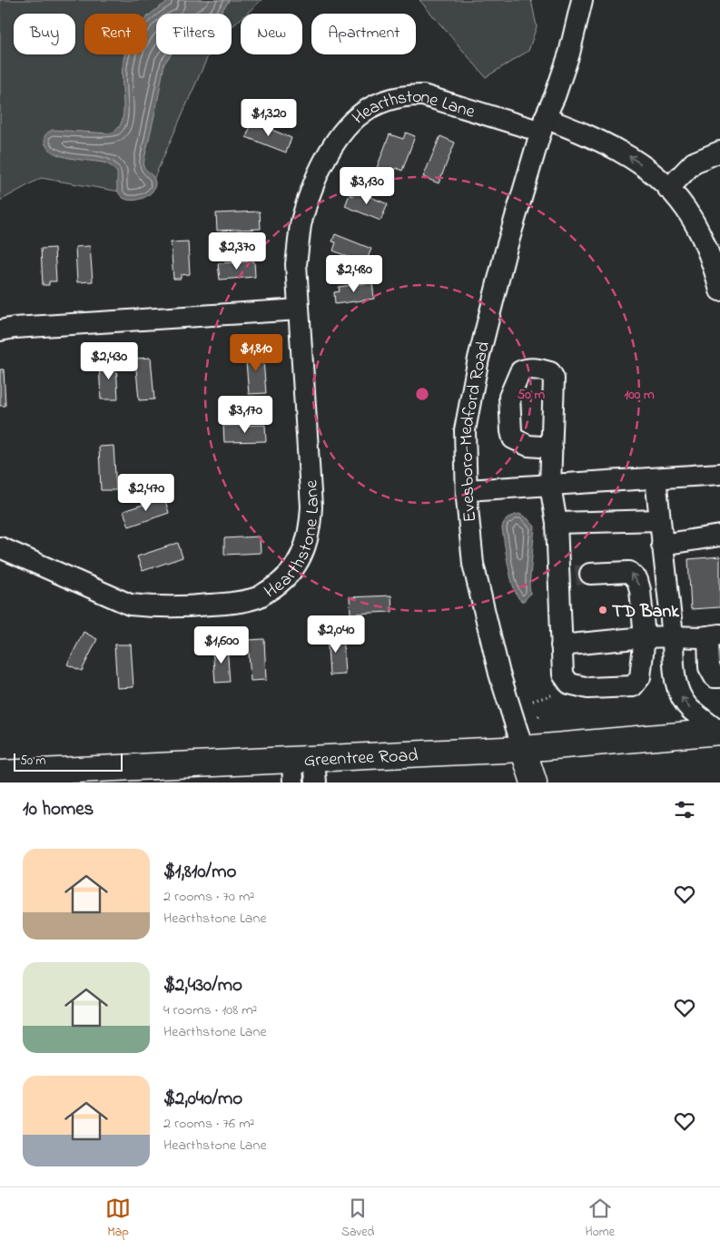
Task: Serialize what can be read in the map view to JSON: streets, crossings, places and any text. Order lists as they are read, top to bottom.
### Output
{
  "streets": {
    "main road": ["Greentree Road"],
    "street": ["Hearthstone Lane", "Evesboro-Medford Road"]
  },
  "crossings": [
    ["Hearthstone Lane", "Evesboro-Medford Road"],
    ["Evesboro-Medford Road", "Greentree Road"]
  ],
  "places": ["TD Bank"],
  "scale_bar": "50 m",
  "page": {
    "chip": [
      "Buy",
      "Rent",
      "Filters",
      "New",
      "Apartment"
    ],
    "price": [
      "$1,320",
      "$3,130",
      "$2,370",
      "$2,480",
      "$1,810",
      "$2,430",
      "$3,170",
      "$2,470",
      "$2,040",
      "$1,600"
    ],
    "scale": "50 m",
    "heading": "10 homes",
    "list": [
      {
        "name": "$1,810/mo",
        "note": "2 rooms · 70 m² · Hearthstone Lane"
      },
      {
        "name": "$2,430/mo",
        "note": "4 rooms · 108 m² · Hearthstone Lane"
      },
      {
        "name": "$2,040/mo",
        "note": "2 rooms · 76 m² · Hearthstone Lane"
      }
    ],
    "tabs": ["Map", "Saved", "Home"]
  },
  "rings": ["50 m", "100 m"]
}
